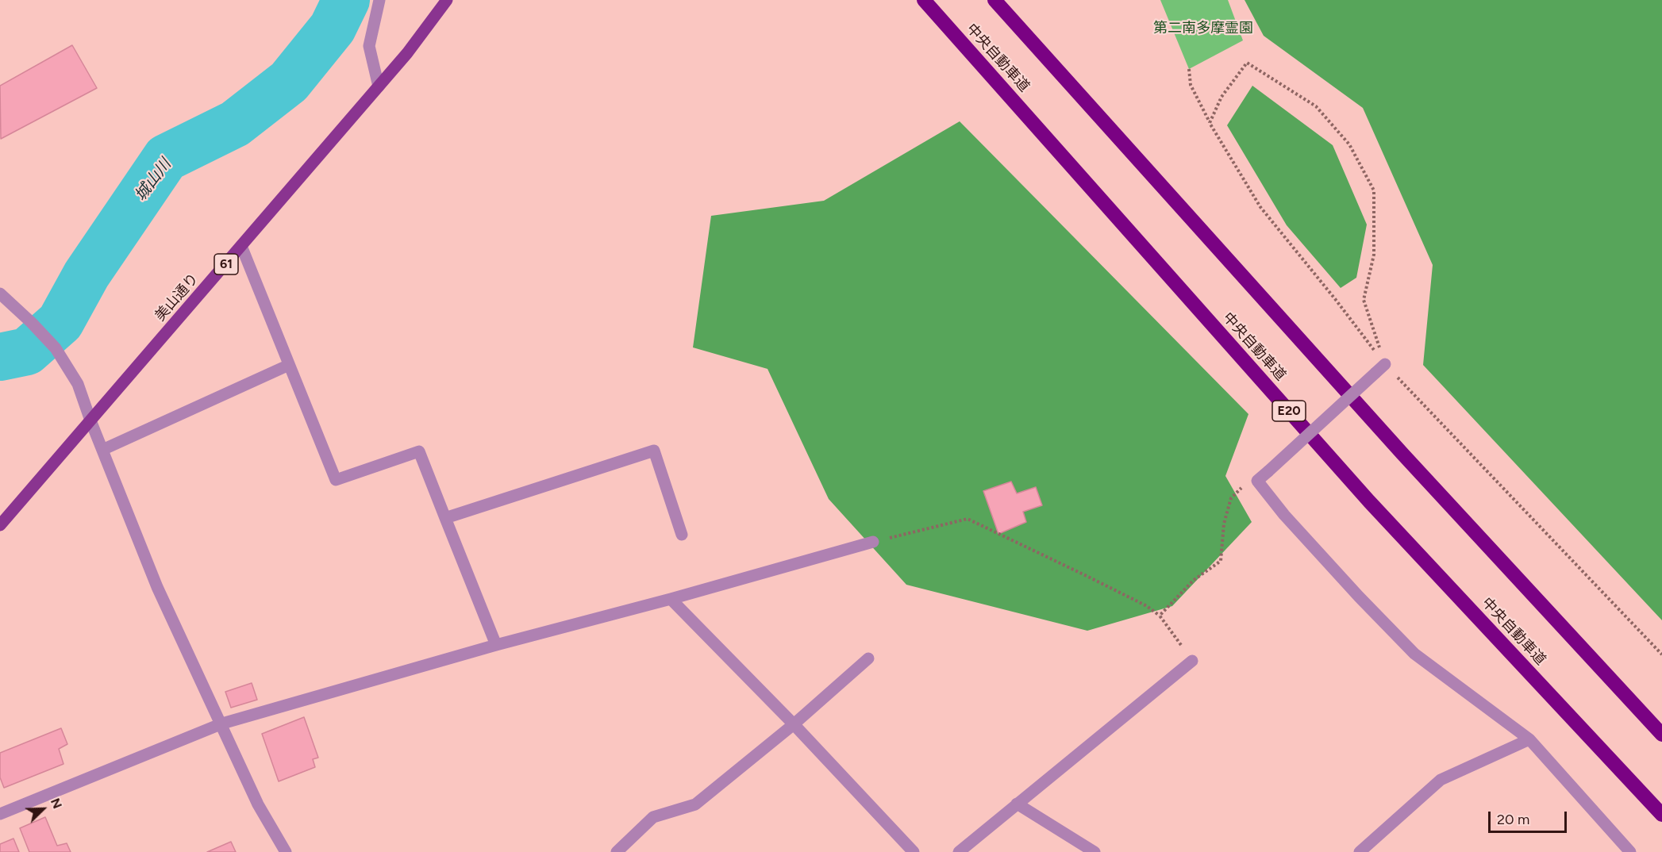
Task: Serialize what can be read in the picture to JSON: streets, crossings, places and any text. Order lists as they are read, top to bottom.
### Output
{
  "streets": {
    "highway": ["中央自動車道", "E20"],
    "main road": ["61", "美山通り"]
  },
  "water": ["城山川"],
  "parks": ["第二南多摩霊園"],
  "scale_bar": "20 m",
  "north": "top right"
}
